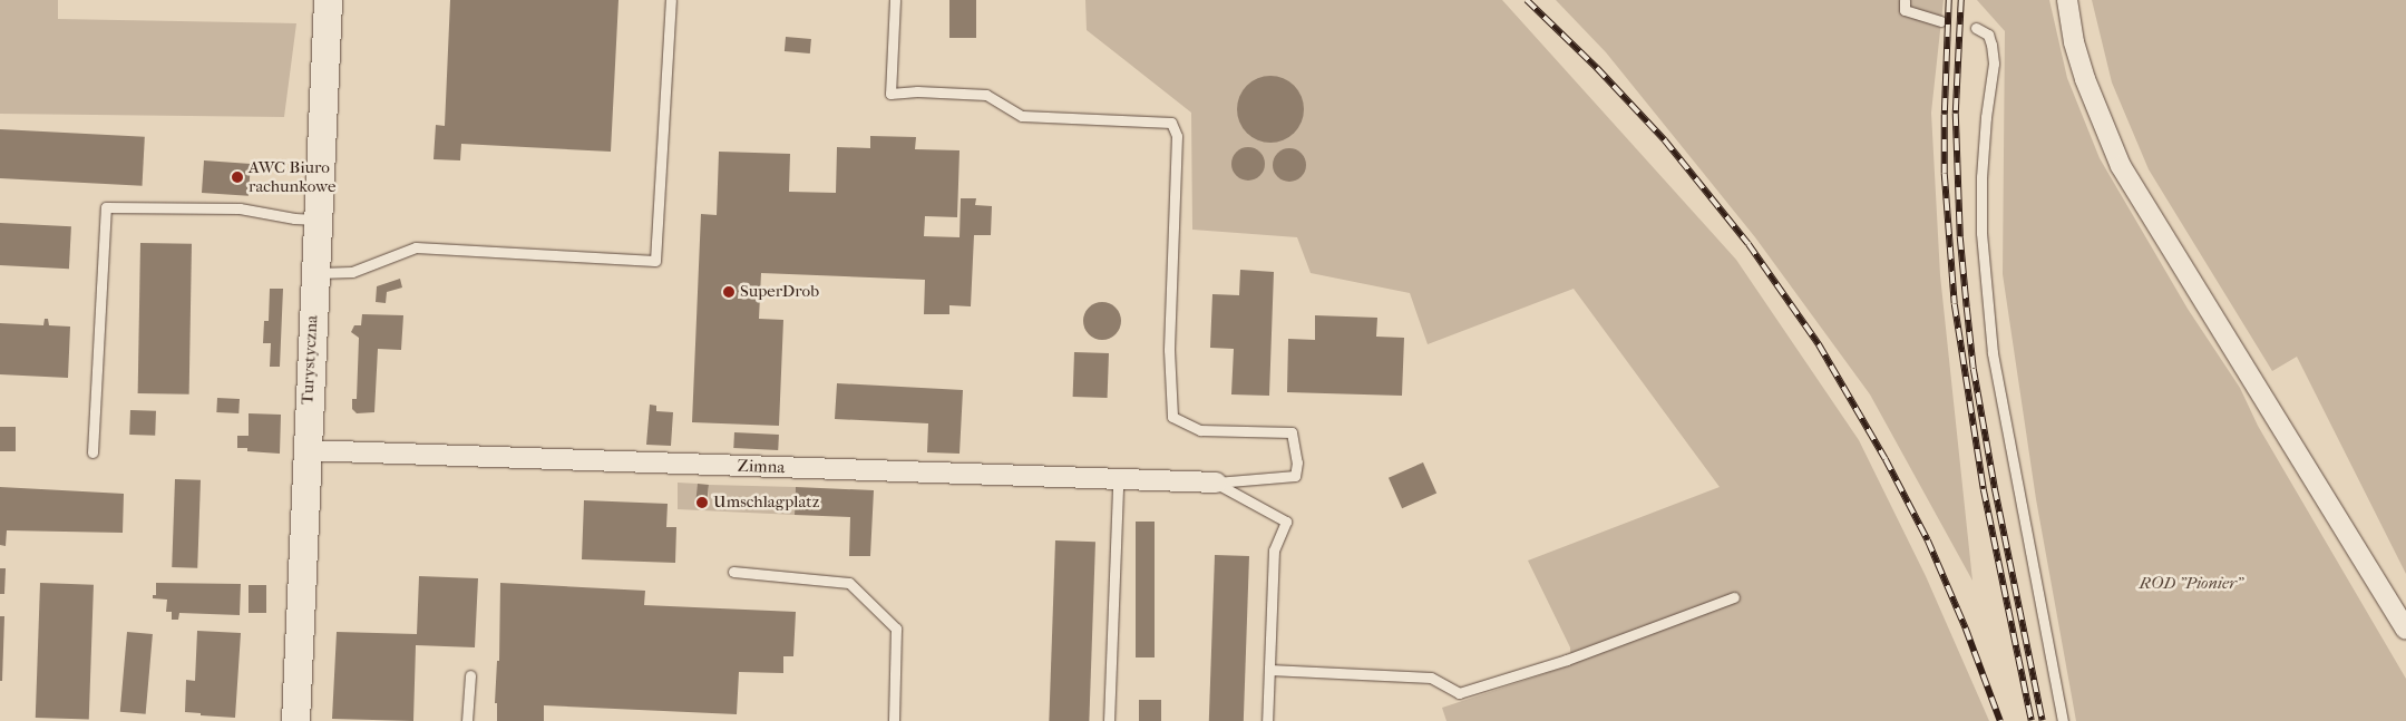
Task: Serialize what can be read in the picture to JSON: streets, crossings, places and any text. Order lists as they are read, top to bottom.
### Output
{
  "streets": {
    "main road": ["Turystyczna"],
    "street": ["Zimna"]
  },
  "crossings": [
    ["Turystyczna", "Zimna"]
  ],
  "parks": ["ROD \"Pionier\""],
  "places": ["AWC Biuro rachunkowe", "SuperDrob", "Umschlagplatz"]
}
